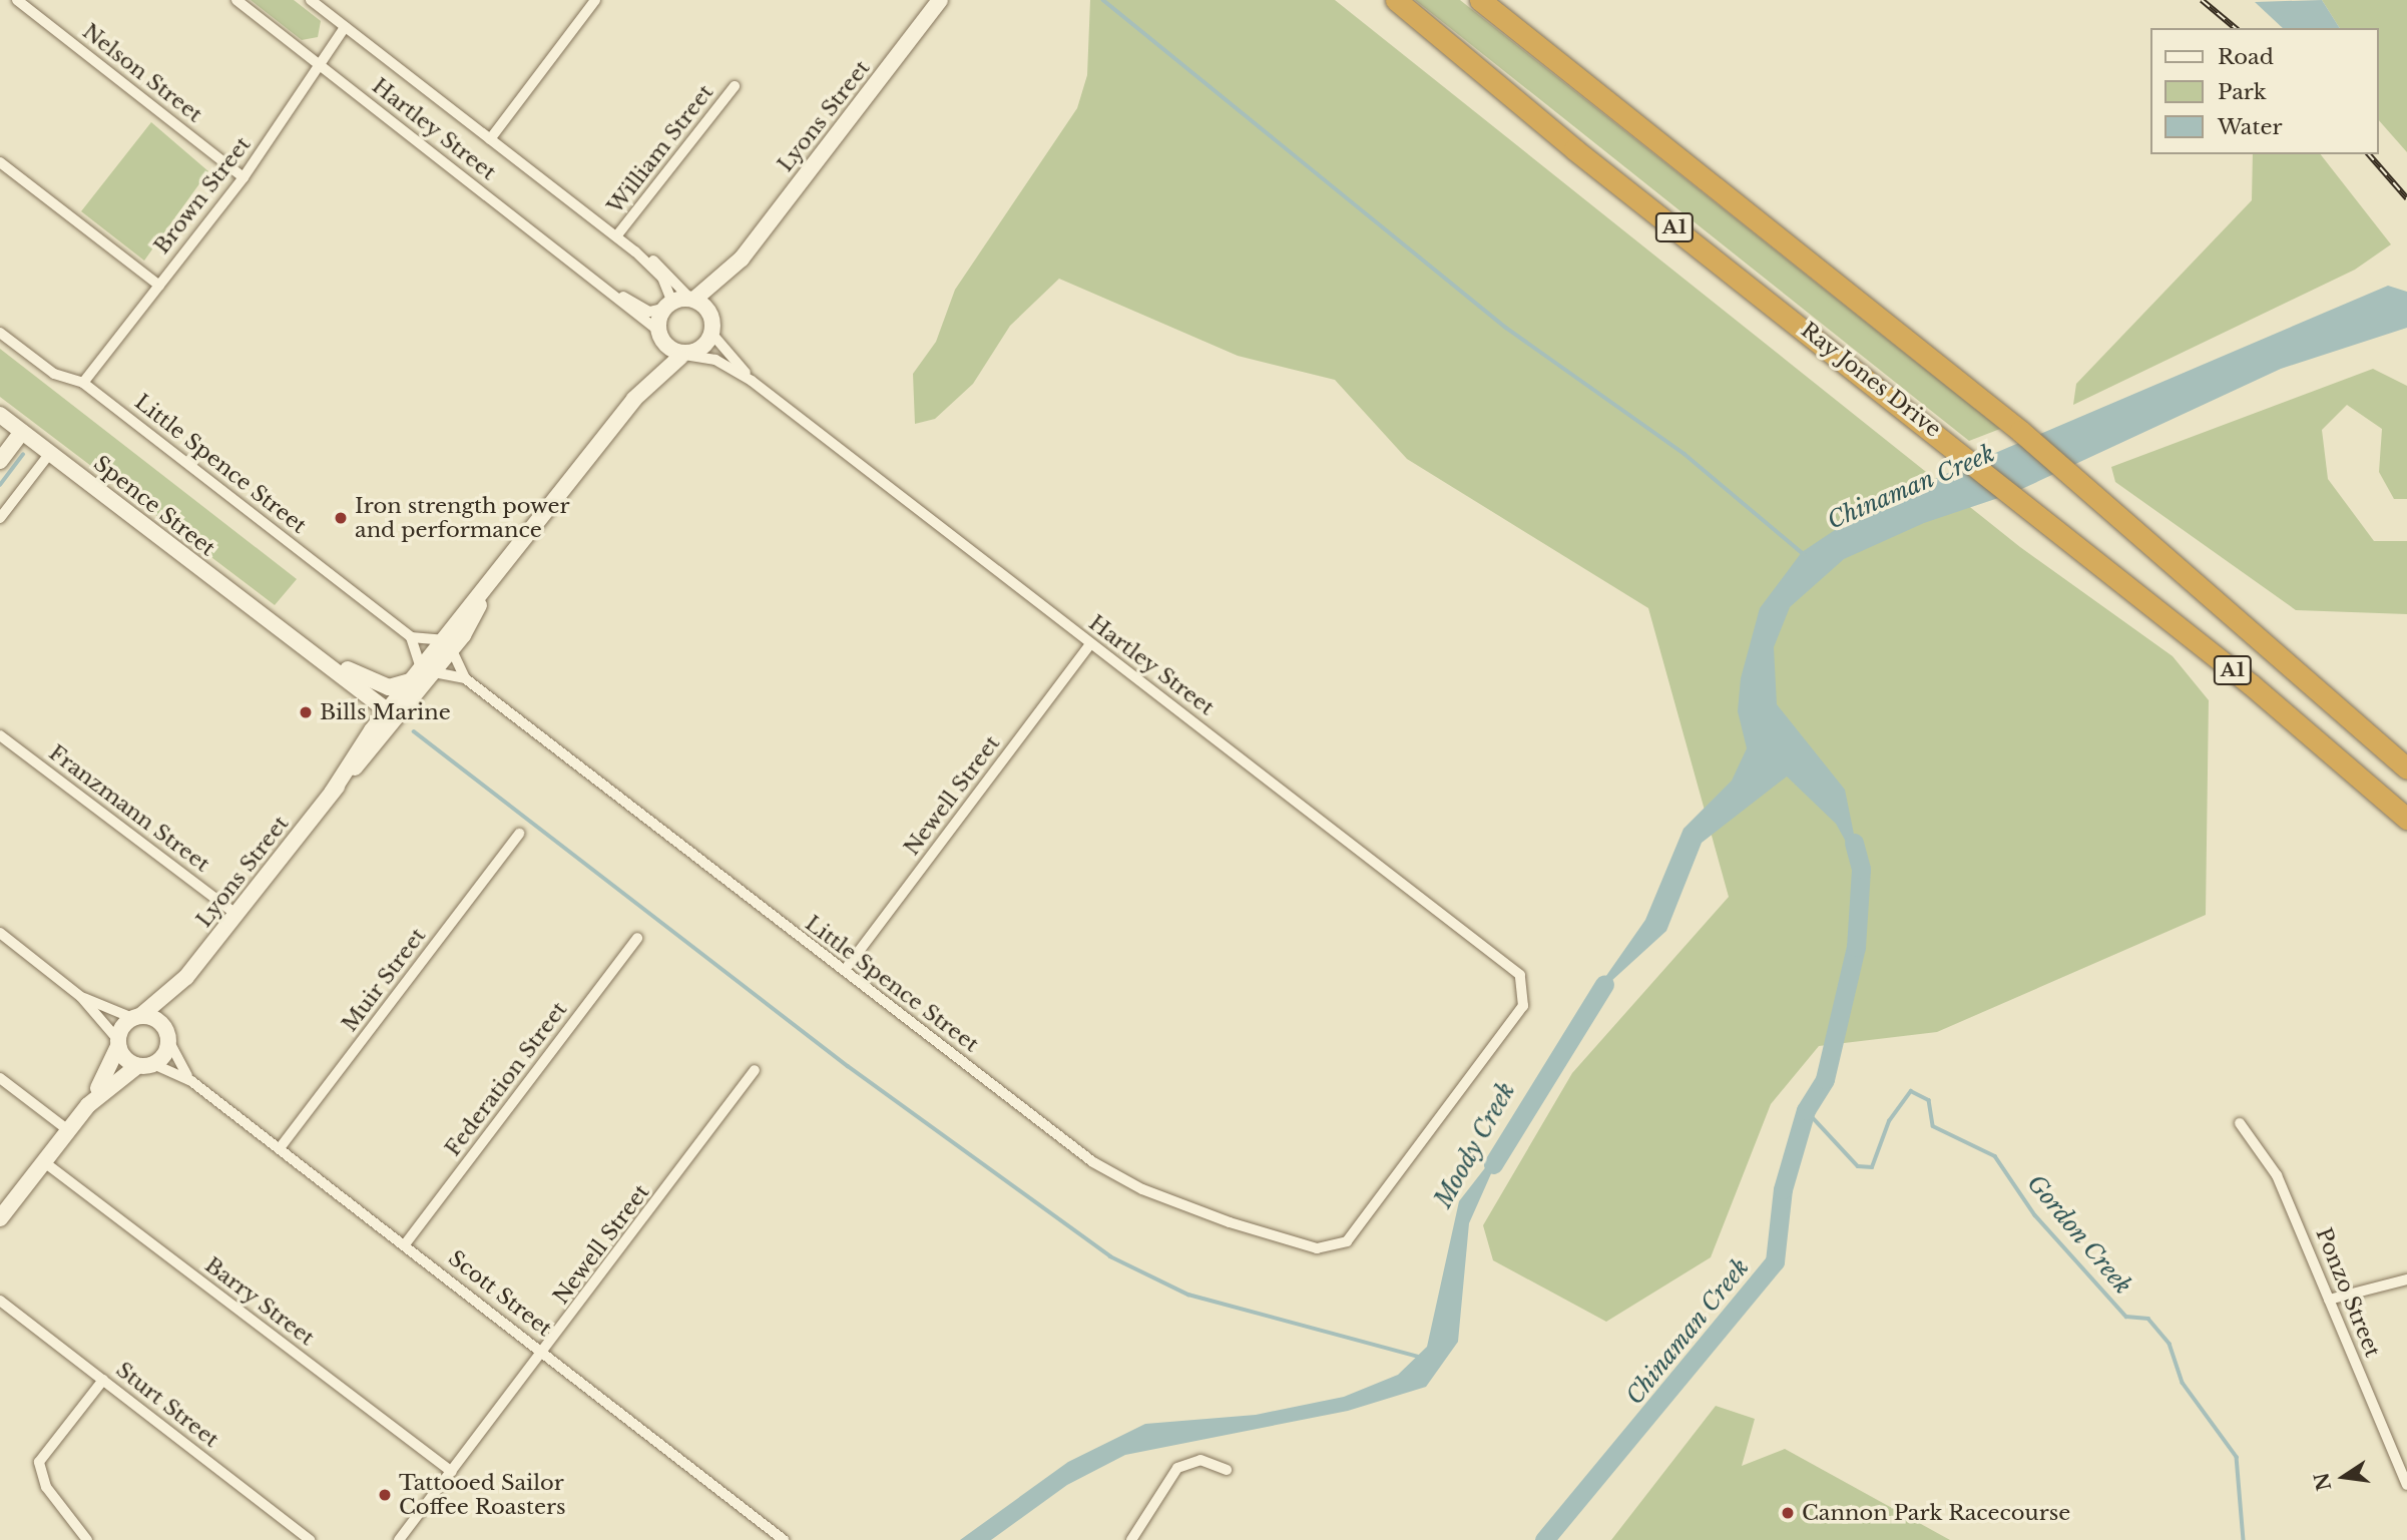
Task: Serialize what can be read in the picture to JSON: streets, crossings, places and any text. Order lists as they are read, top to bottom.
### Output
{
  "streets": {
    "highway": ["A1", "Ray Jones Drive"],
    "street": [
      "Nelson Street",
      "Lyons Street",
      "Hartley Street",
      "William Street",
      "Brown Street",
      "Little Spence Street",
      "Spence Street",
      "Newell Street",
      "Franzmann Street",
      "Muir Street",
      "Federation Street",
      "Ponzo Street",
      "Scott Street",
      "Barry Street",
      "Sturt Street"
    ]
  },
  "crossings": [
    ["Nelson Street", "Brown Street"],
    ["Lyons Street", "Hartley Street"],
    ["Lyons Street", "Little Spence Street"],
    ["Lyons Street", "Spence Street"],
    ["Lyons Street", "Franzmann Street"],
    ["Lyons Street", "Scott Street"],
    ["Hartley Street", "William Street"],
    ["Hartley Street", "Brown Street"],
    ["Hartley Street", "Little Spence Street"],
    ["Hartley Street", "Newell Street"],
    ["Brown Street", "Little Spence Street"],
    ["Little Spence Street", "Newell Street"],
    ["Newell Street", "Scott Street"],
    ["Newell Street", "Barry Street"],
    ["Muir Street", "Scott Street"],
    ["Federation Street", "Scott Street"]
  ],
  "water": ["Chinaman Creek", "Moody Creek", "Gordon Creek"],
  "places": [
    "Iron strength power and performance",
    "Bills Marine",
    "Tattooed Sailor Coffee Roasters",
    "Cannon Park Racecourse"
  ],
  "legend": ["Road", "Park", "Water"],
  "north": "left"
}
